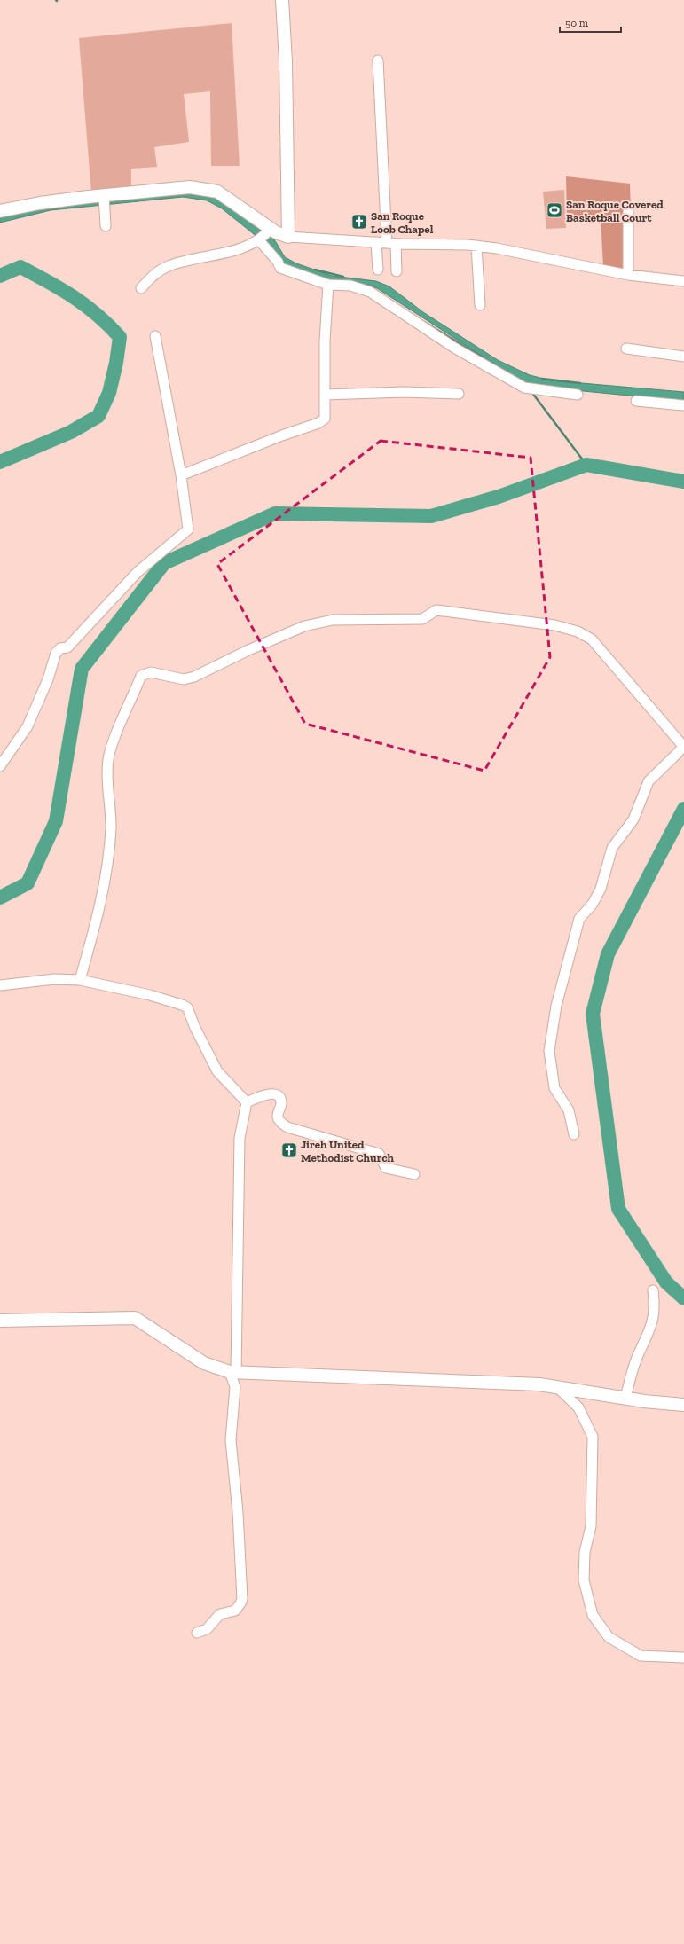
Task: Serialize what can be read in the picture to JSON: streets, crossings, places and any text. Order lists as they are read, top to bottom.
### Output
{
  "places": {
    "sports": ["San Roque Covered Basketball Court"],
    "church": ["San Roque Loob Chapel", "Jireh United Methodist Church"]
  },
  "scale_bar": "50 m"
}
